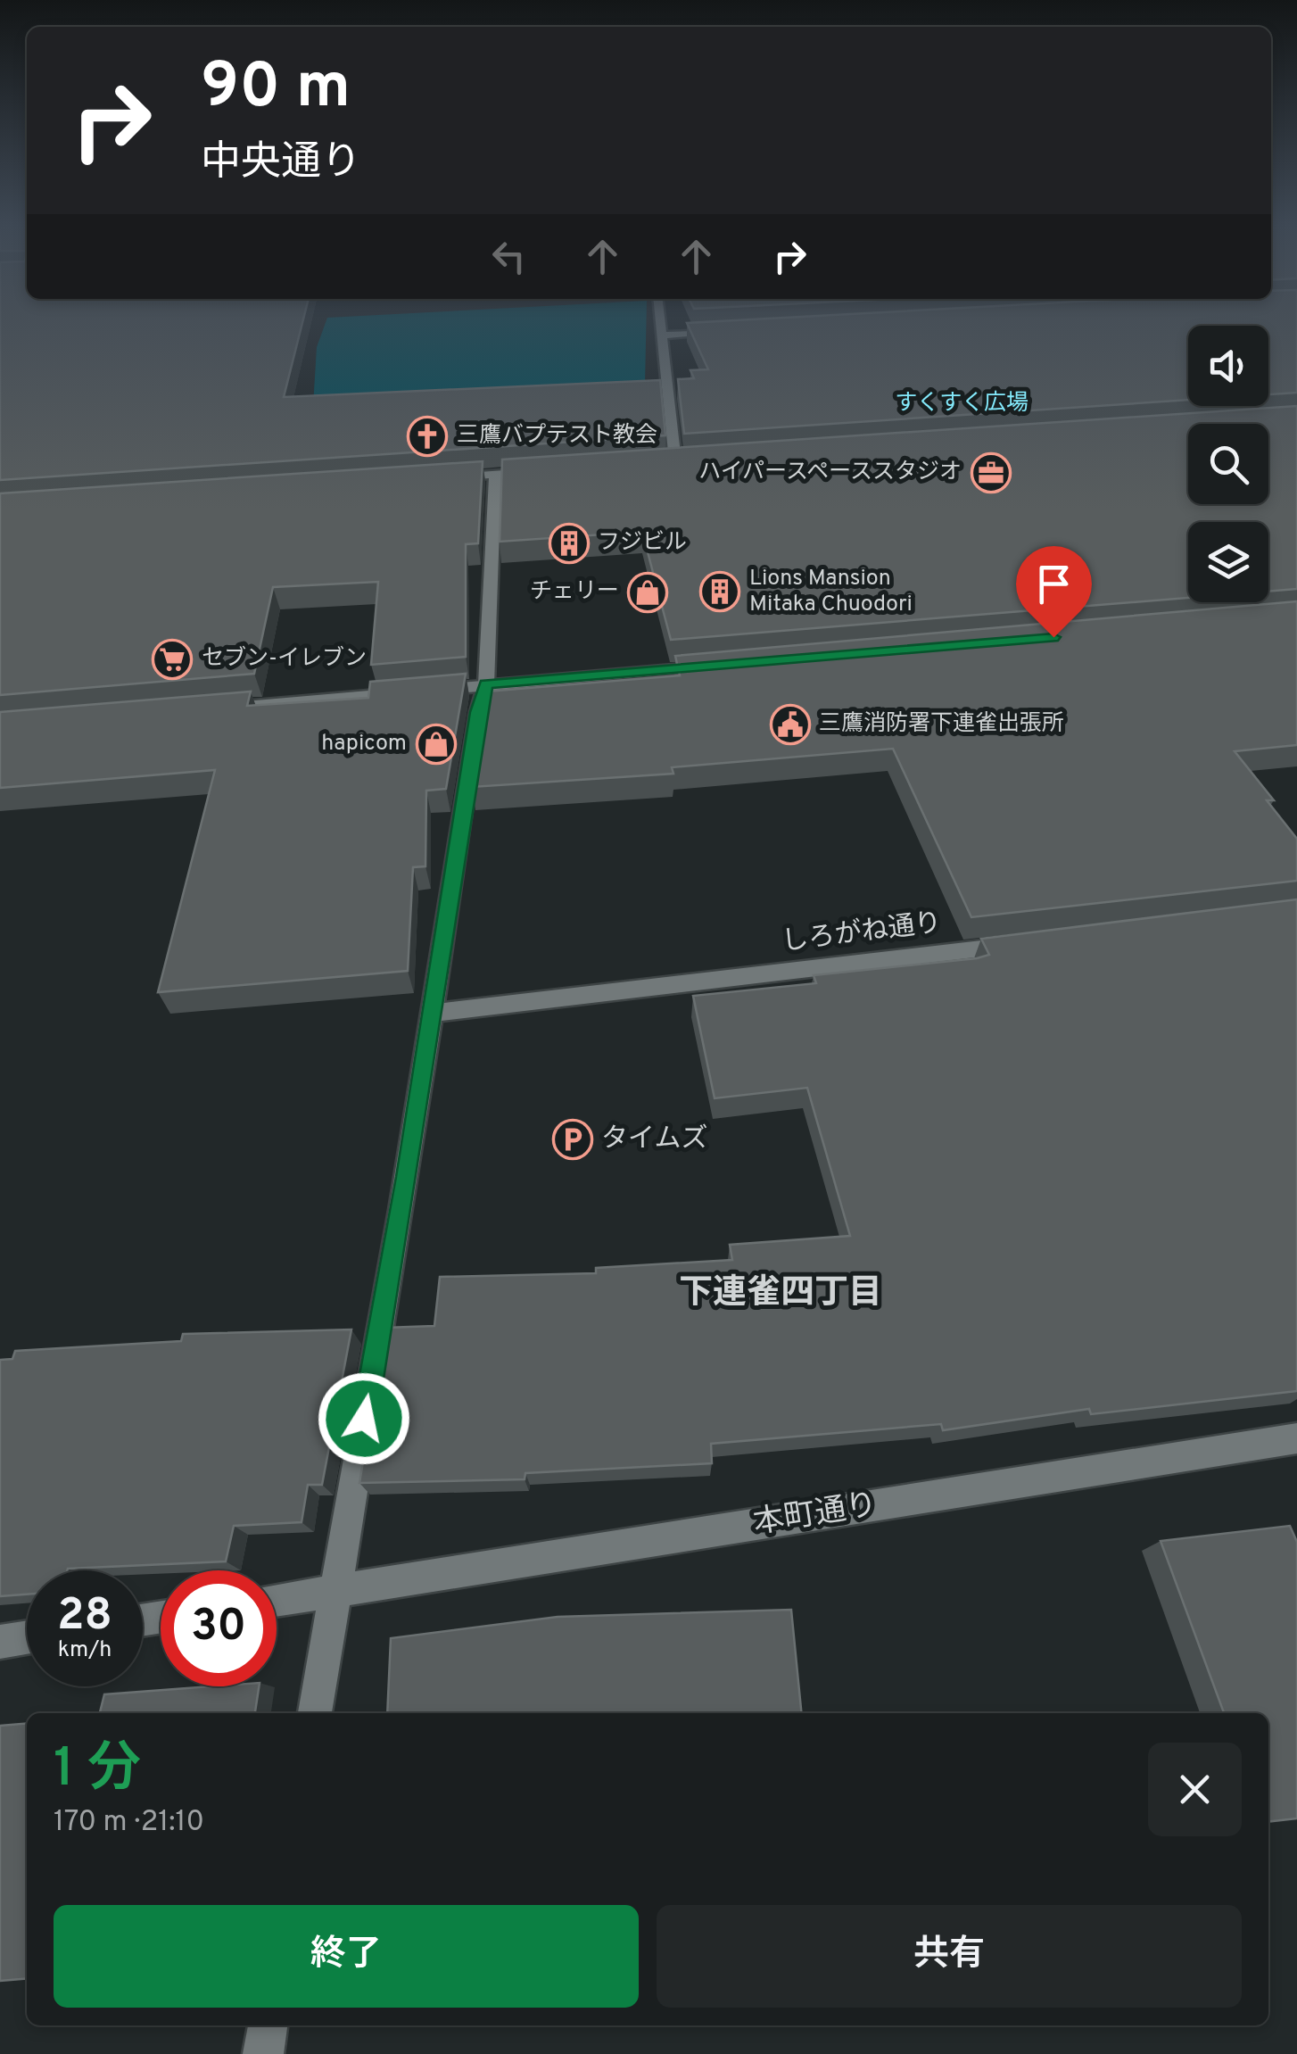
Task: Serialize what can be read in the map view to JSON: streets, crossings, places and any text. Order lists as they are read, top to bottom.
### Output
{
  "streets": {
    "street": ["しろがね通り", "本町通り"]
  },
  "districts": ["下連雀四丁目"],
  "parks": ["すくすく広場"],
  "places": {
    "church": ["三鷹バプテスト教会"],
    "office": ["ハイパースペーススタジオ"],
    "building": ["フジビル", "Lions Mansion Mitaka Chuodori"],
    "shop": ["チェリー", "hapicom"],
    "supermarket": ["セブン-イレブン"],
    "public building": ["三鷹消防署下連雀出張所"],
    "parking": ["タイムズ"]
  },
  "page": {
    "turn": ["90 m", "中央通り"],
    "speed": "28 km/h",
    "limit": "30",
    "heading": ["1 分", "170 m · 21:10"],
    "buttons": ["終了", "共有"]
  }
}
